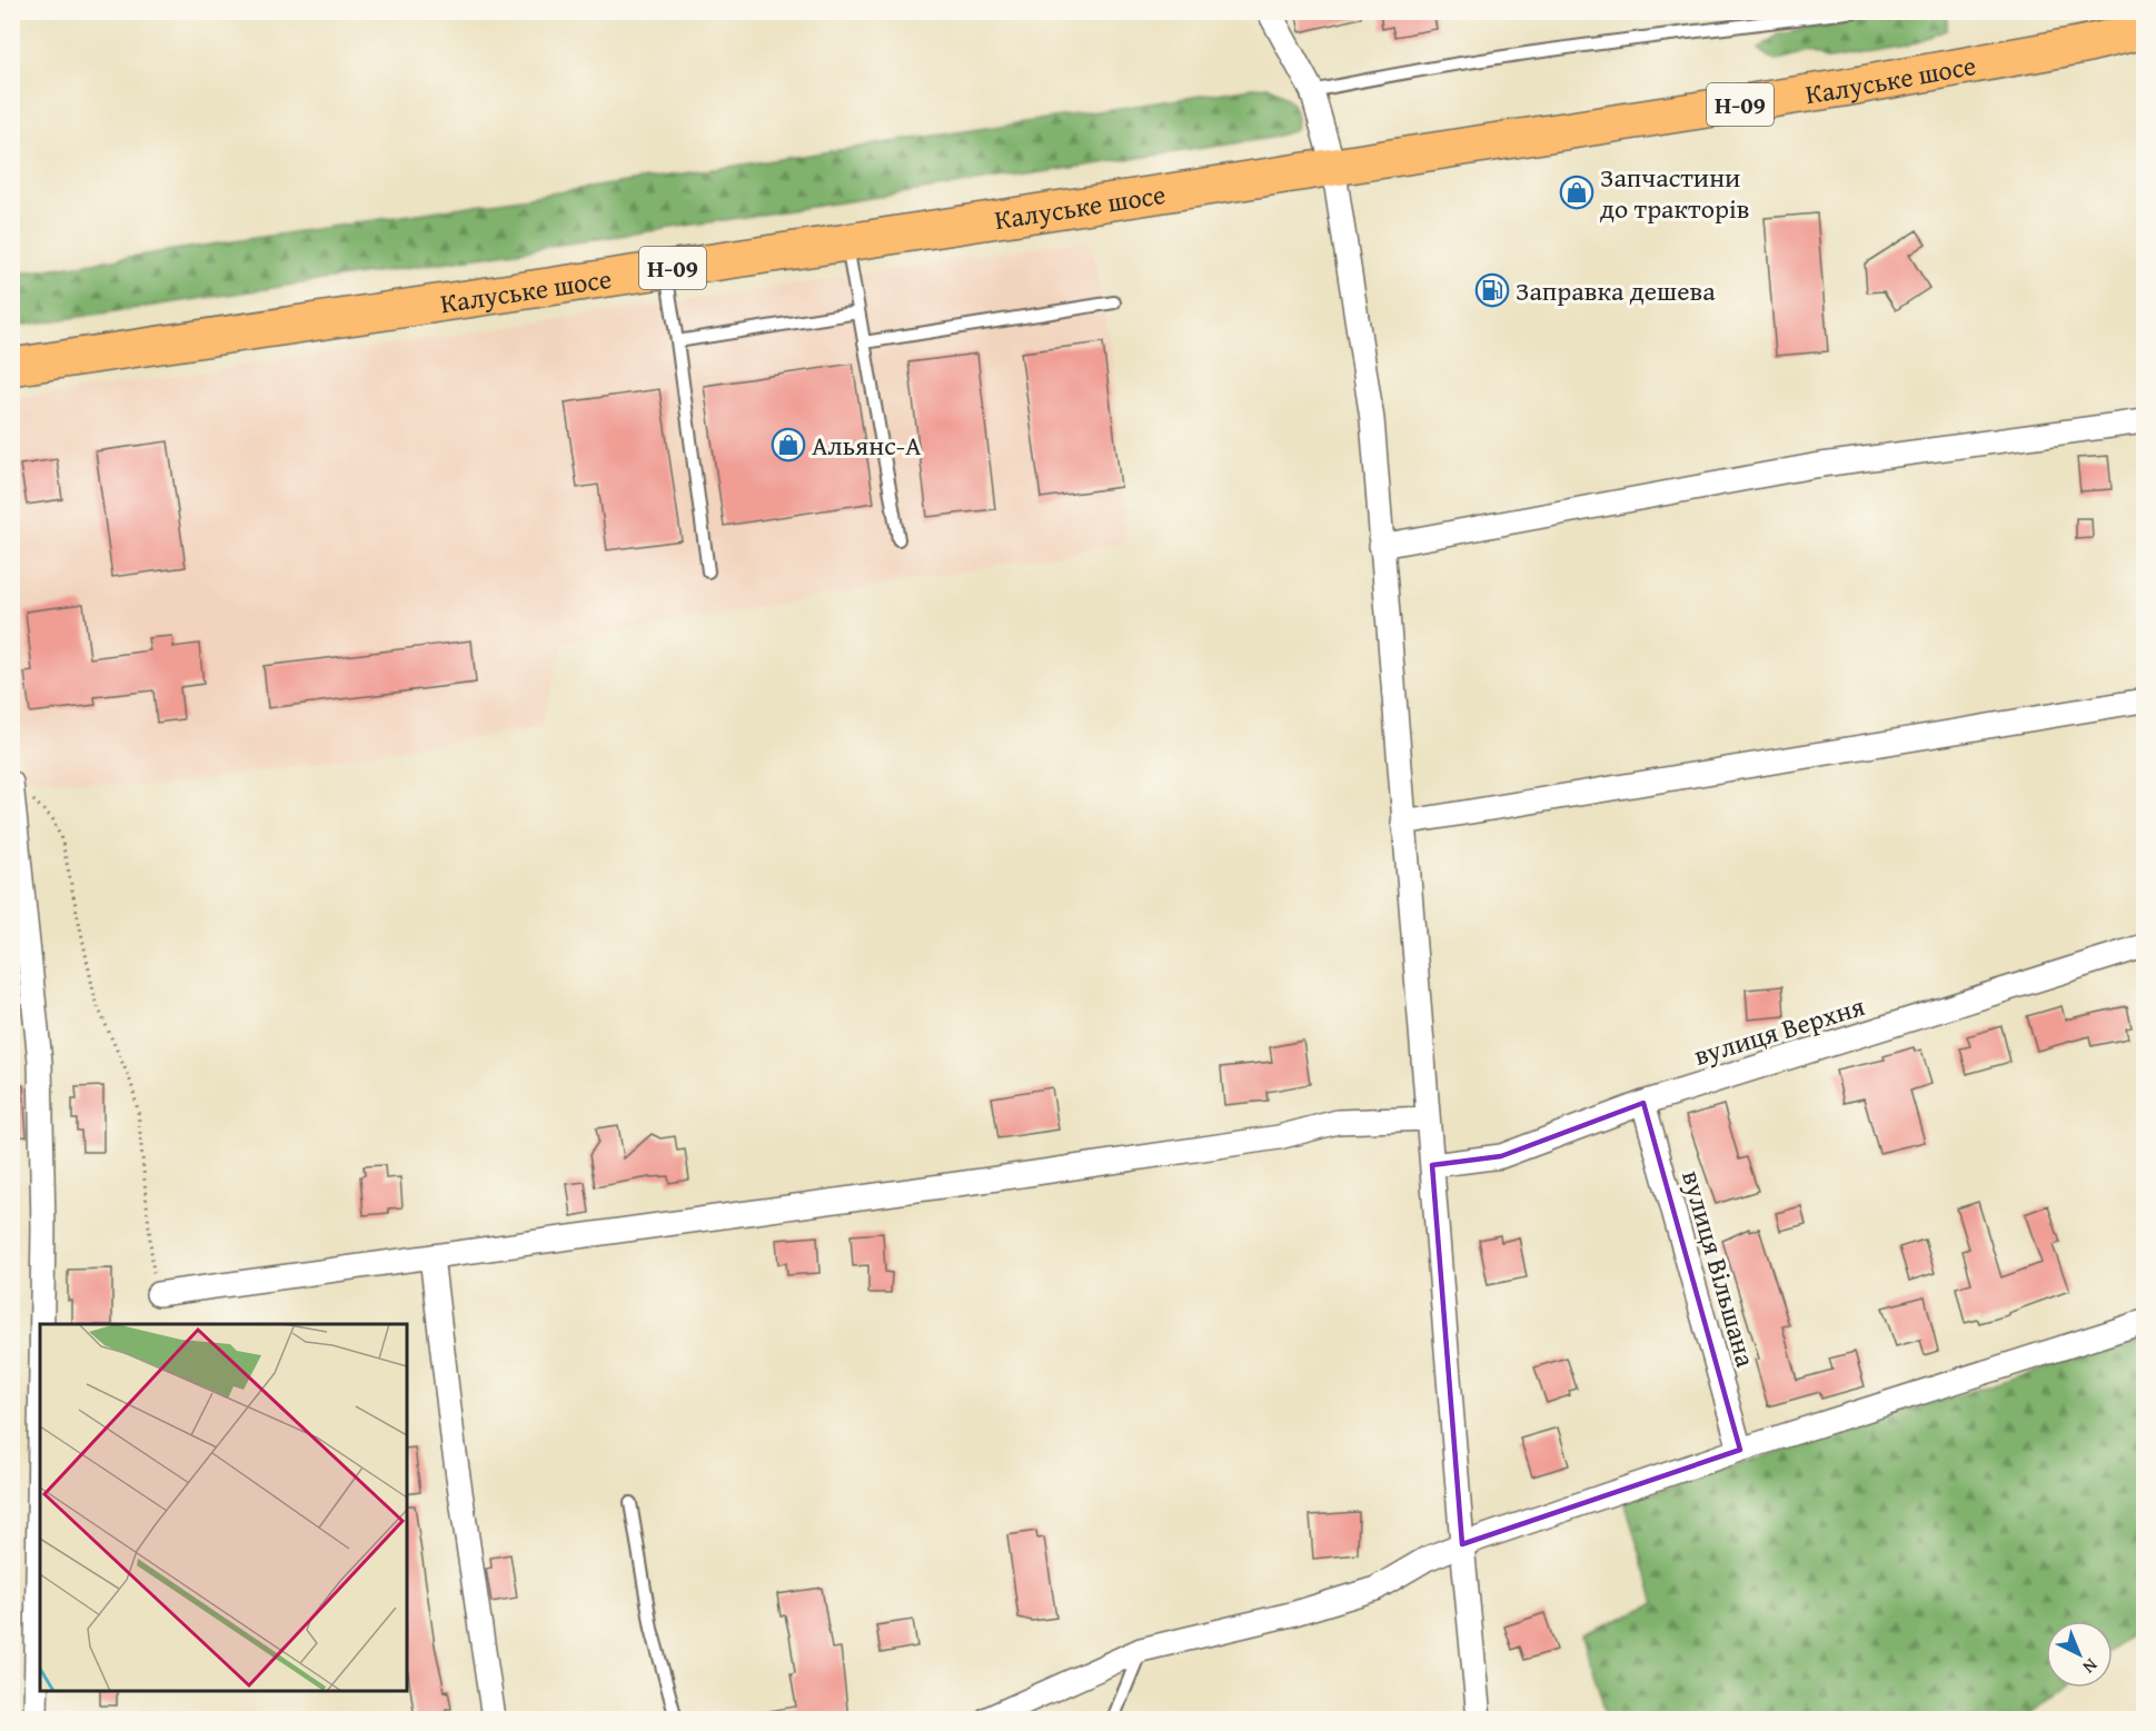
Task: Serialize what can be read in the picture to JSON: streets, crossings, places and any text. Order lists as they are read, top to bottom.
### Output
{
  "streets": {
    "main road": ["Калуське шосе", "Н-09"],
    "street": ["вулиця Верхня", "вулиця Вільшана"]
  },
  "crossings": [
    ["вулиця Верхня", "вулиця Вільшана"]
  ],
  "places": {
    "shop": ["Запчастини до тракторів", "Альянс-А"],
    "fuel station": ["Заправка дешева"]
  },
  "north": "bottom right"
}
